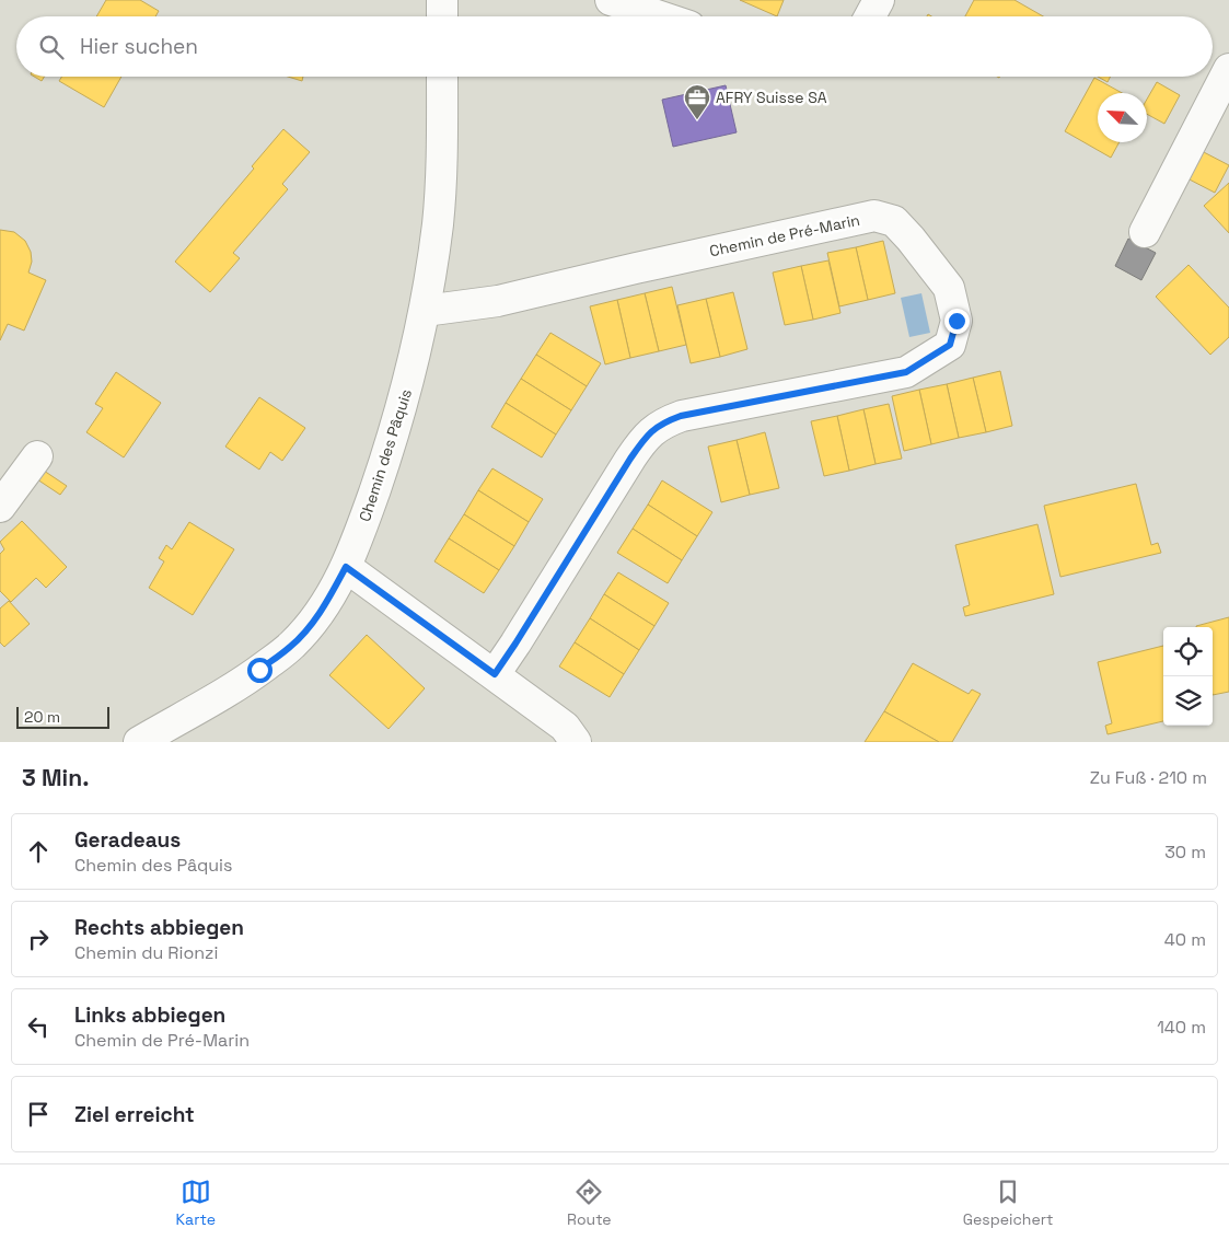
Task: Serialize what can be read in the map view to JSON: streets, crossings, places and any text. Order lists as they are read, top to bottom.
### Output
{
  "streets": {
    "street": ["Chemin de Pré-Marin", "Chemin des Pâquis"]
  },
  "crossings": [
    ["Chemin de Pré-Marin", "Chemin des Pâquis"]
  ],
  "places": {
    "office": ["AFRY Suisse SA"]
  },
  "scale_bar": "20 m",
  "north": "top left",
  "page": {
    "search": "Hier suchen",
    "scale": "20 m",
    "heading": ["3 Min.", "Zu Fuß · 210 m"],
    "list": [
      ["Geradeaus", "Chemin des Pâquis", "30 m"],
      ["Rechts abbiegen", "Chemin du Rionzi", "40 m"],
      ["Links abbiegen", "Chemin de Pré-Marin", "140 m"],
      "Ziel erreicht"
    ],
    "nav": ["Karte", "Route", "Gespeichert"]
  }
}
